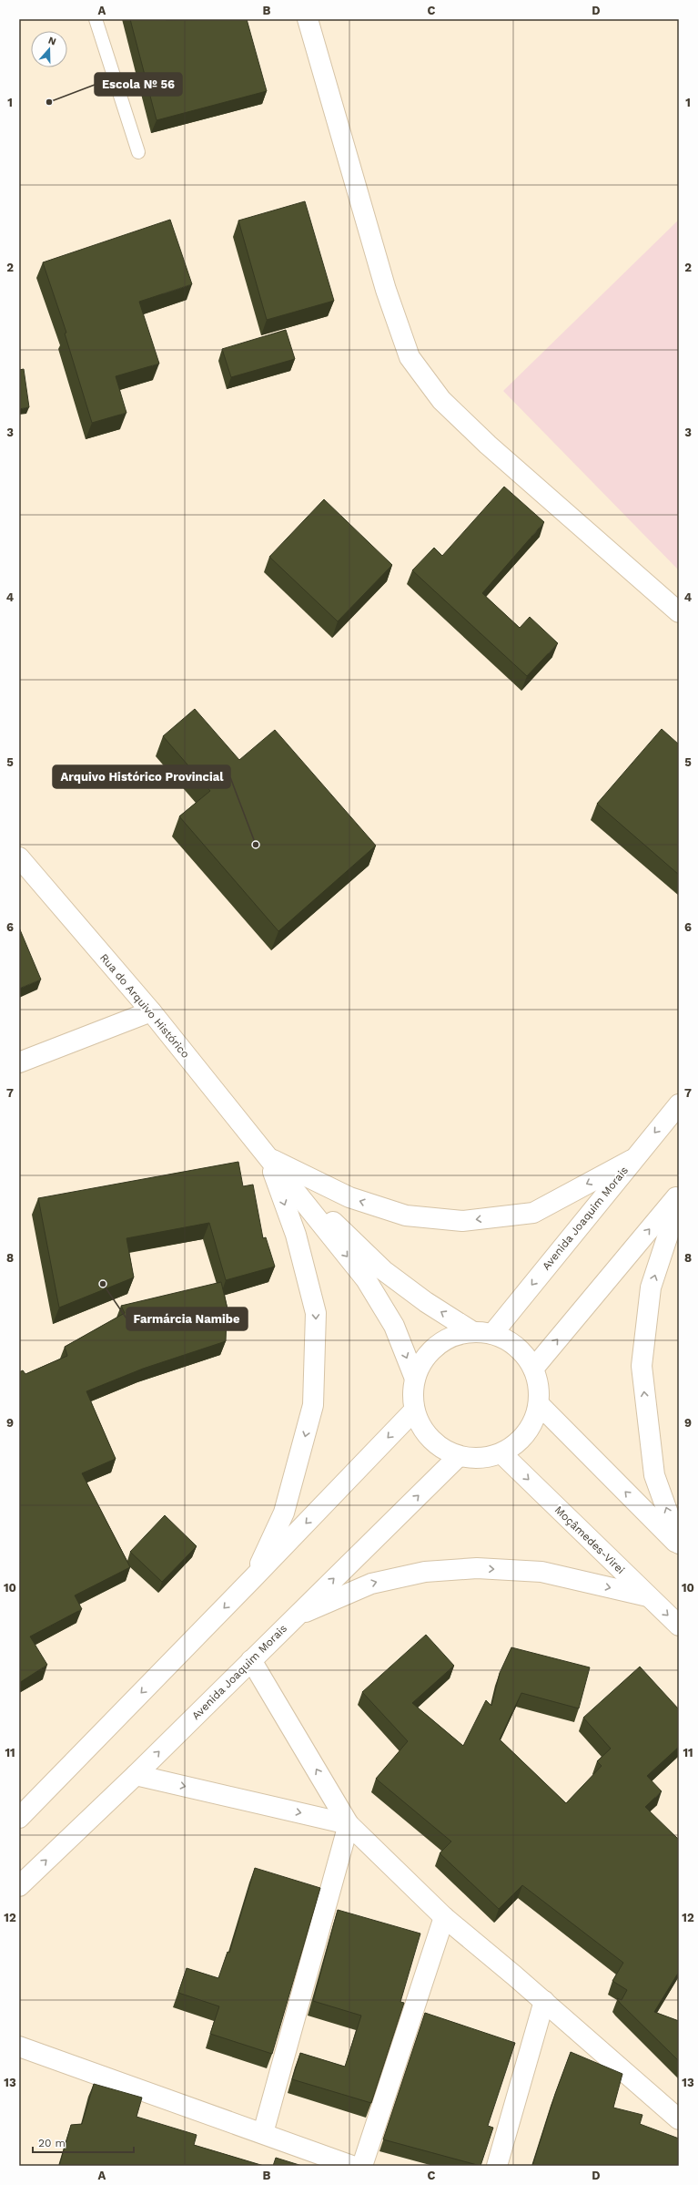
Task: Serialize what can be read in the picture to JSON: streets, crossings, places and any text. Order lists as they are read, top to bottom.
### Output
{
  "streets": {
    "street": ["Rua do Arquivo Histórico", "Avenida Joaquim Morais", "Moçâmedes-Virei"]
  },
  "crossings": [
    ["Avenida Joaquim Morais", "Moçâmedes-Virei"]
  ],
  "places": ["Escola Nº 56", "Arquivo Histórico Provincial", "Farmárcia Namibe"],
  "scale_bar": "20 m",
  "north": "top",
  "grid": {
    "columns": [
      "A",
      "B",
      "C",
      "D"
    ],
    "rows": [
      "1",
      "2",
      "3",
      "4",
      "5",
      "6",
      "7",
      "8",
      "9",
      "10",
      "11",
      "12",
      "13"
    ]
  }
}
